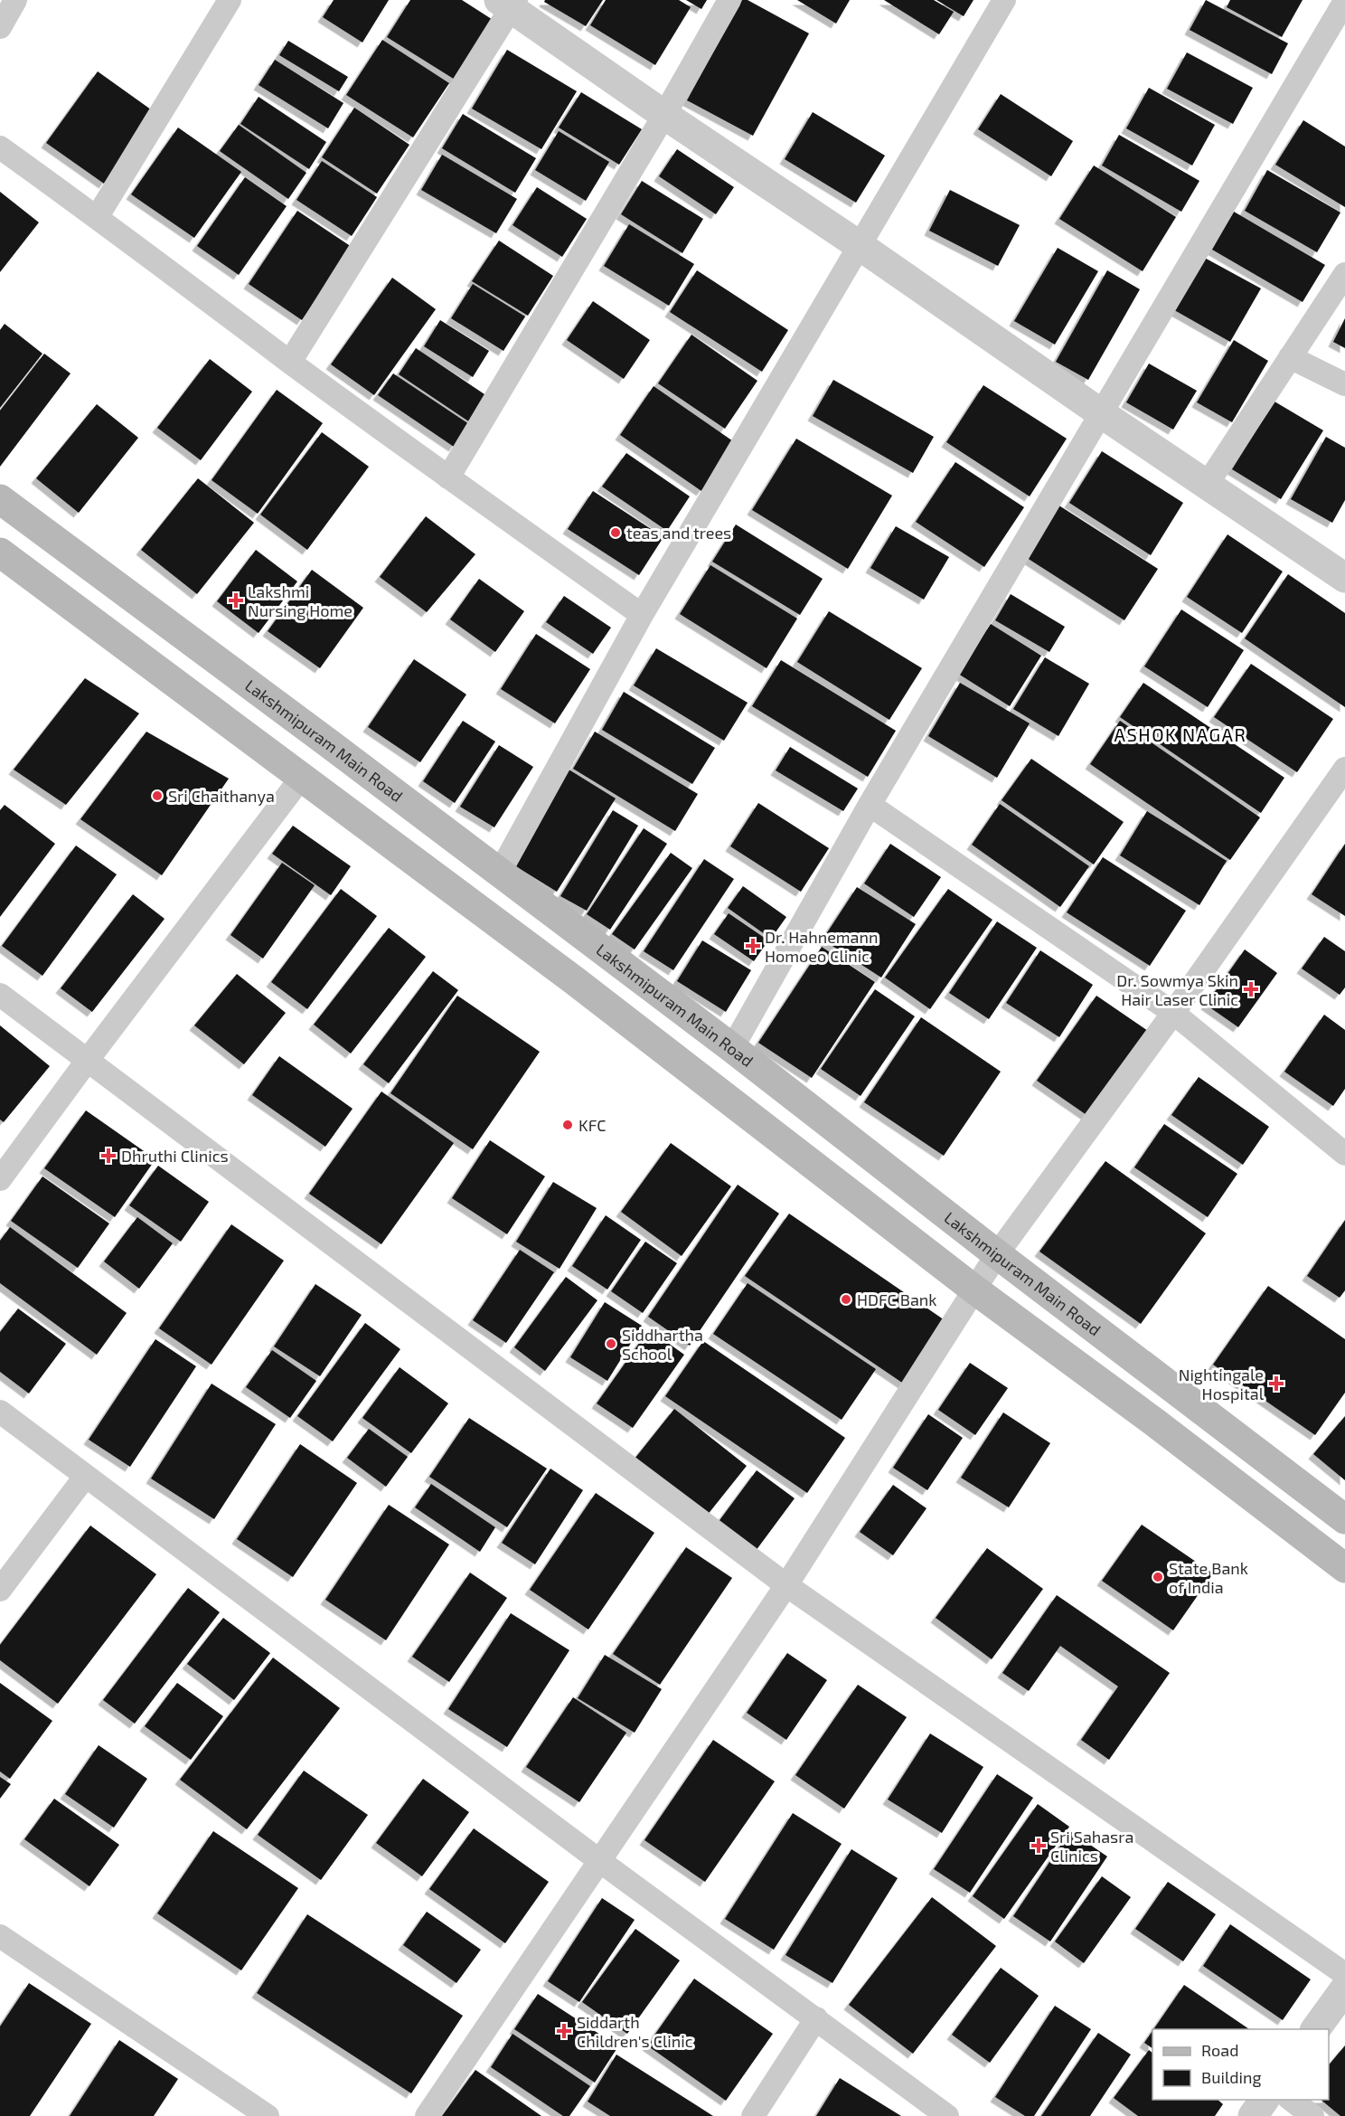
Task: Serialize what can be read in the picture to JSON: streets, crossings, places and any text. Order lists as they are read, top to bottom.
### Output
{
  "streets": {
    "main road": ["Lakshmipuram Main Road"]
  },
  "districts": ["ASHOK NAGAR"],
  "places": {
    "other": [
      "teas and trees",
      "Sri Chaithanya",
      "KFC",
      "HDFC Bank",
      "Siddhartha School",
      "State Bank of India"
    ],
    "health": [
      "Lakshmi Nursing Home",
      "Dr. Hahnemann Homoeo Clinic",
      "Dr. Sowmya Skin Hair Laser Clinic",
      "Dhruthi Clinics",
      "Nightingale Hospital",
      "Sri Sahasra Clinics",
      "Siddarth Children's Clinic"
    ]
  },
  "legend": ["Road", "Building"]
}
